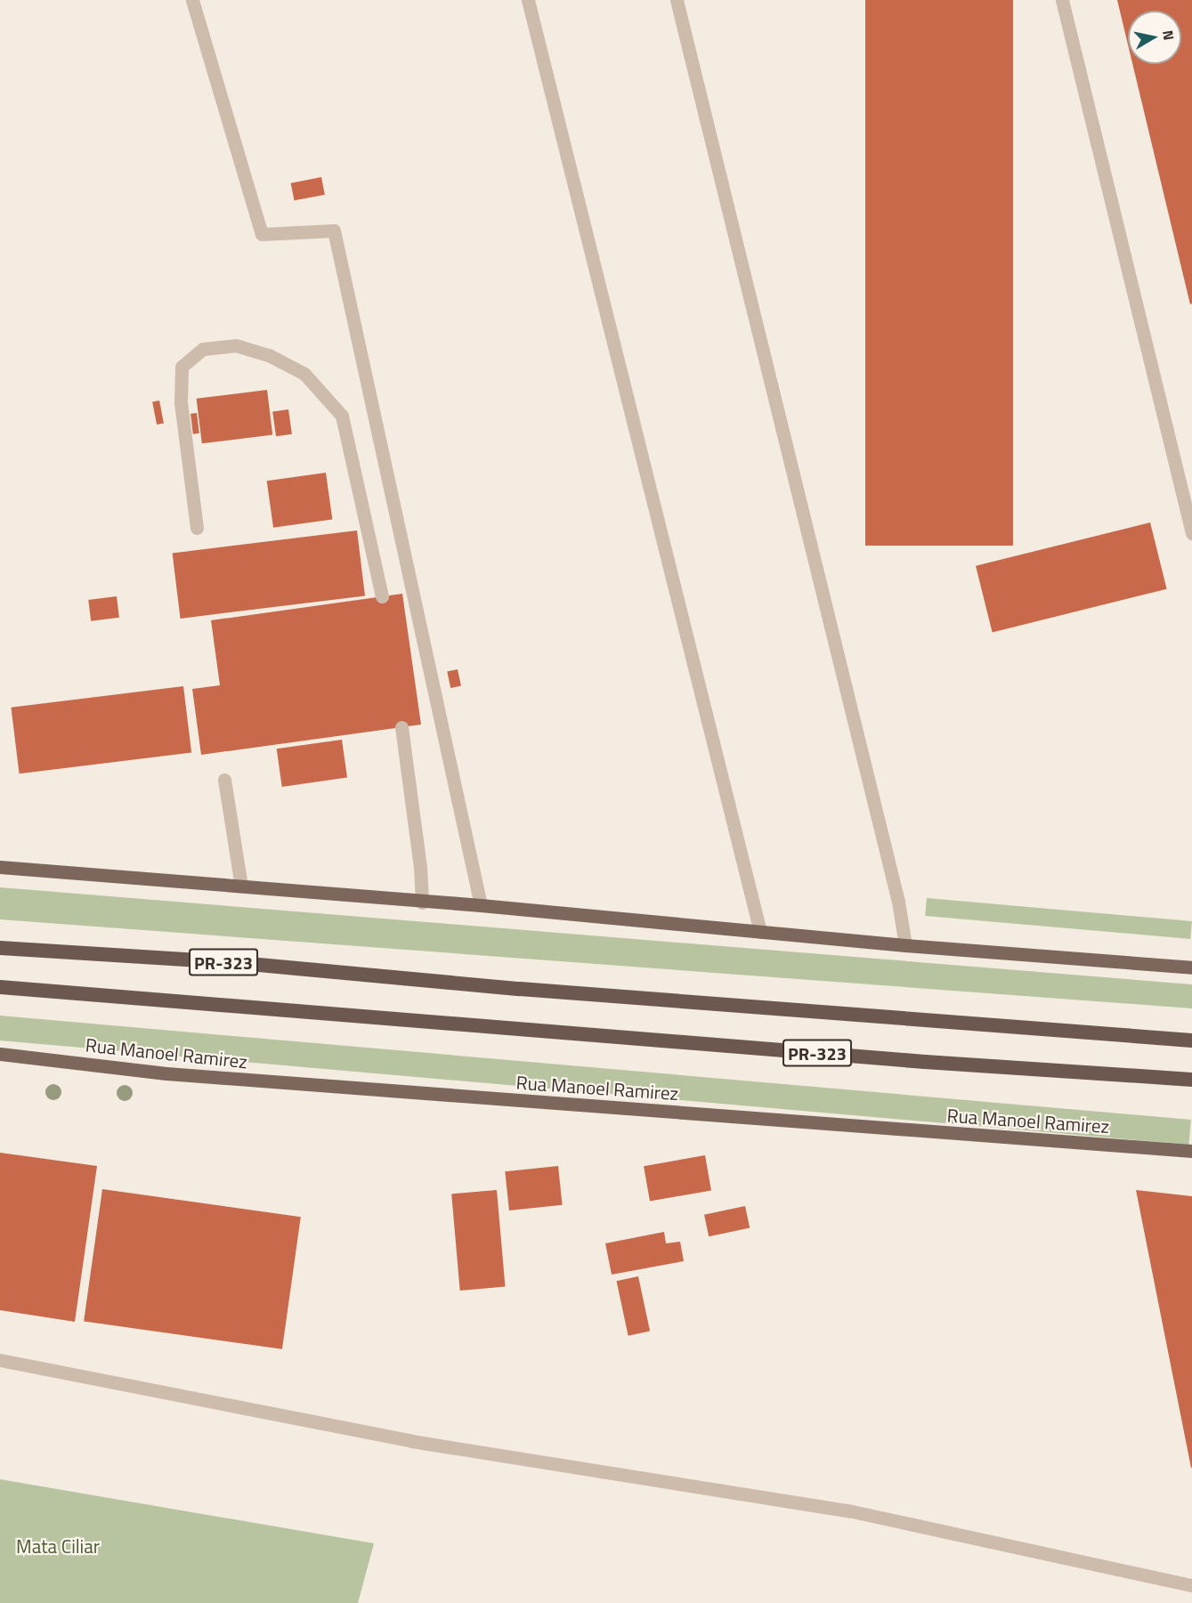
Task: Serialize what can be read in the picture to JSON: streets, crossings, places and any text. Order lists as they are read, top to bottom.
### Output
{
  "streets": {
    "highway": ["PR-323"],
    "main road": ["Rua Manoel Ramirez"]
  },
  "parks": ["Mata Ciliar"],
  "north": "right"
}
